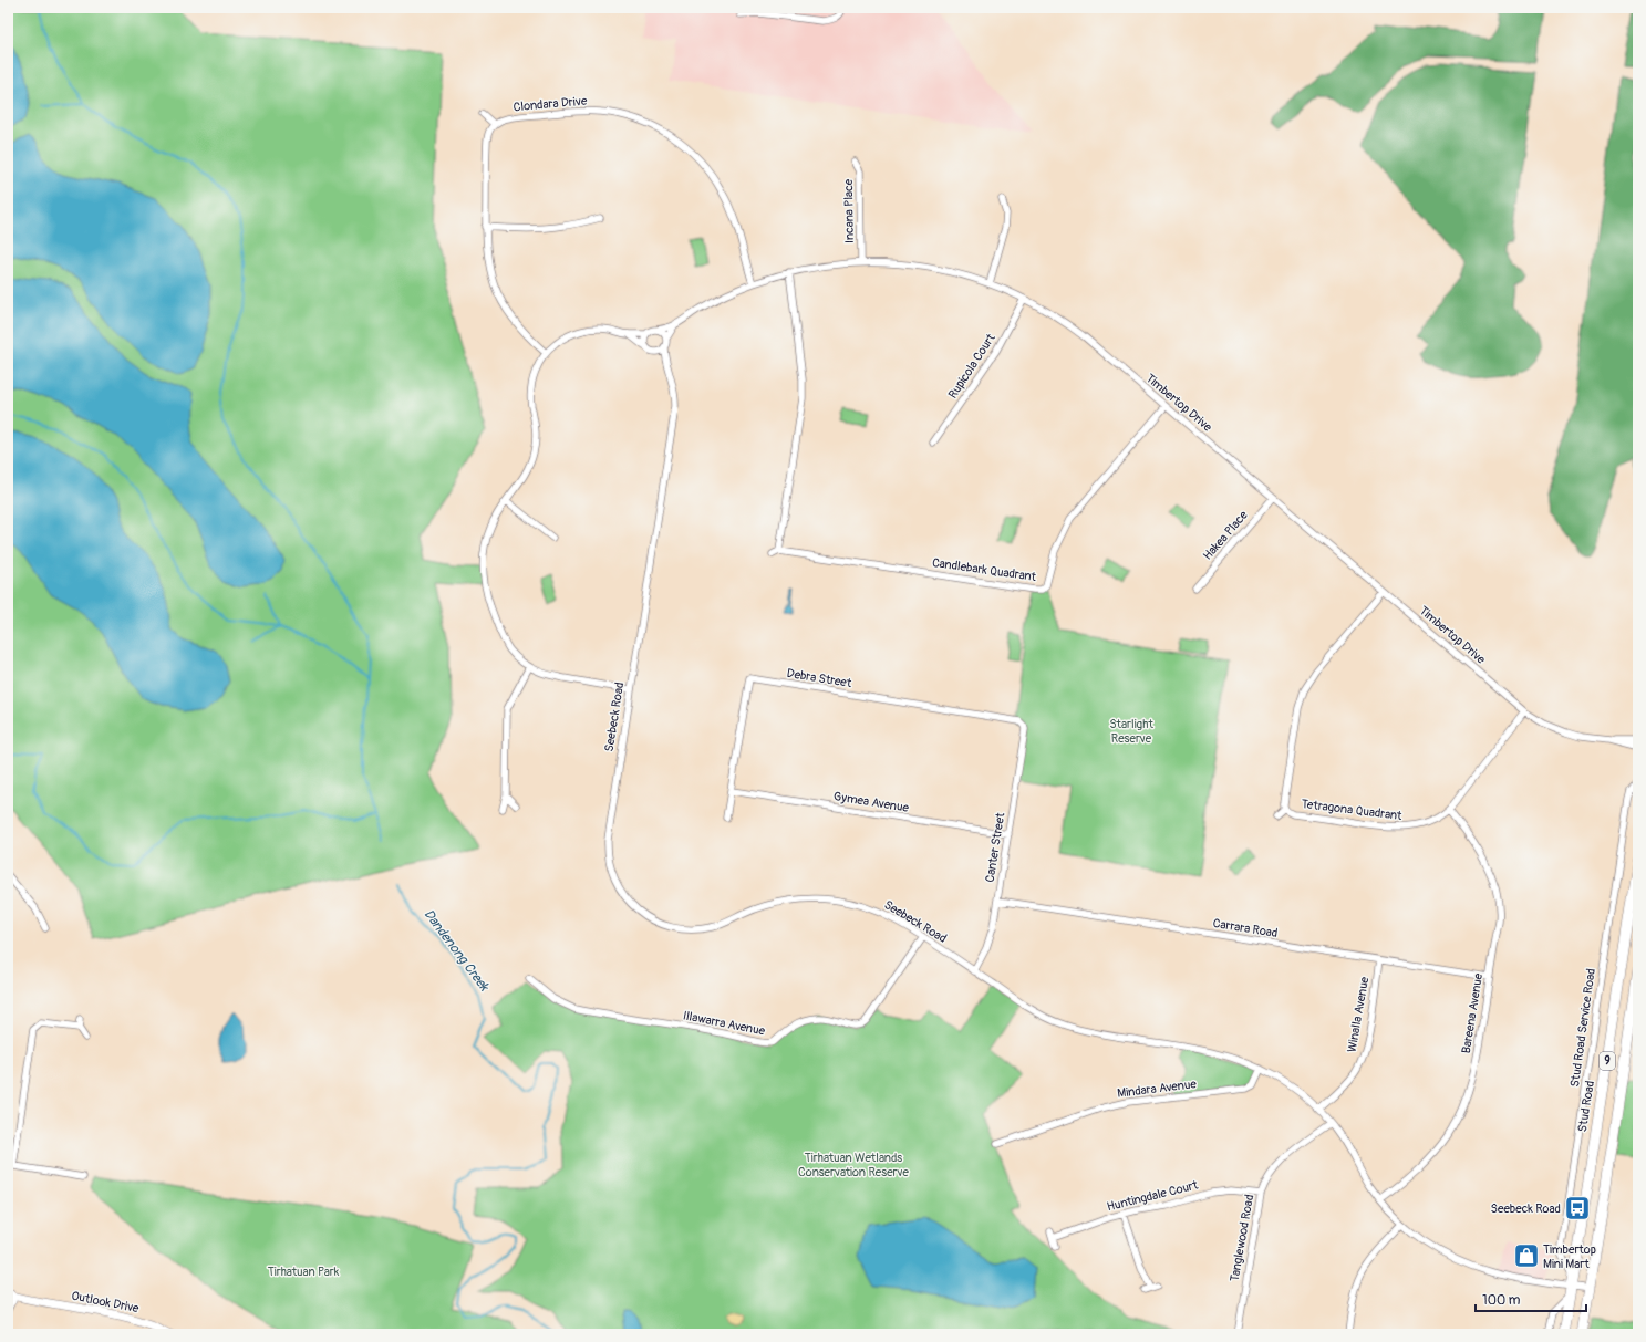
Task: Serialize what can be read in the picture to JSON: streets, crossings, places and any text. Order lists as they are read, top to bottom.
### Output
{
  "streets": {
    "highway": ["9", "Stud Road"],
    "street": [
      "Clondara Drive",
      "Incana Place",
      "Rupicola Court",
      "Timbertop Drive",
      "Hakea Place",
      "Candlebark Quadrant",
      "Debra Street",
      "Seebeck Road",
      "Gymea Avenue",
      "Tetragona Quadrant",
      "Canter Street",
      "Carrara Road",
      "Bareena Avenue",
      "Winalla Avenue",
      "Illawarra Avenue",
      "Stud Road Service Road",
      "Mindara Avenue",
      "Huntingdale Court",
      "Tanglewood Road",
      "Outlook Drive"
    ]
  },
  "crossings": [
    ["Clondara Drive", "Timbertop Drive"],
    ["Incana Place", "Timbertop Drive"],
    ["Rupicola Court", "Timbertop Drive"],
    ["Timbertop Drive", "Hakea Place"],
    ["Timbertop Drive", "Candlebark Quadrant"],
    ["Timbertop Drive", "Seebeck Road"],
    ["Timbertop Drive", "Tetragona Quadrant"],
    ["Debra Street", "Gymea Avenue"],
    ["Debra Street", "Canter Street"],
    ["Seebeck Road", "Canter Street"],
    ["Seebeck Road", "Bareena Avenue"],
    ["Seebeck Road", "Winalla Avenue"],
    ["Seebeck Road", "Illawarra Avenue"],
    ["Seebeck Road", "Stud Road Service Road"],
    ["Seebeck Road", "9"],
    ["Seebeck Road", "Mindara Avenue"],
    ["Seebeck Road", "Stud Road"],
    ["Seebeck Road", "Tanglewood Road"],
    ["Gymea Avenue", "Canter Street"],
    ["Tetragona Quadrant", "Bareena Avenue"],
    ["Canter Street", "Carrara Road"],
    ["Carrara Road", "Bareena Avenue"],
    ["Carrara Road", "Winalla Avenue"],
    ["Stud Road Service Road", "Stud Road"],
    ["Huntingdale Court", "Tanglewood Road"]
  ],
  "water": ["Dandenong Creek"],
  "parks": ["Starlight Reserve", "Tirhatuan Wetlands Conservation Reserve", "Tirhatuan Park"],
  "places": {
    "bus stop": ["Seebeck Road"],
    "shop": ["Timbertop Mini Mart"]
  },
  "scale_bar": "100 m"
}
